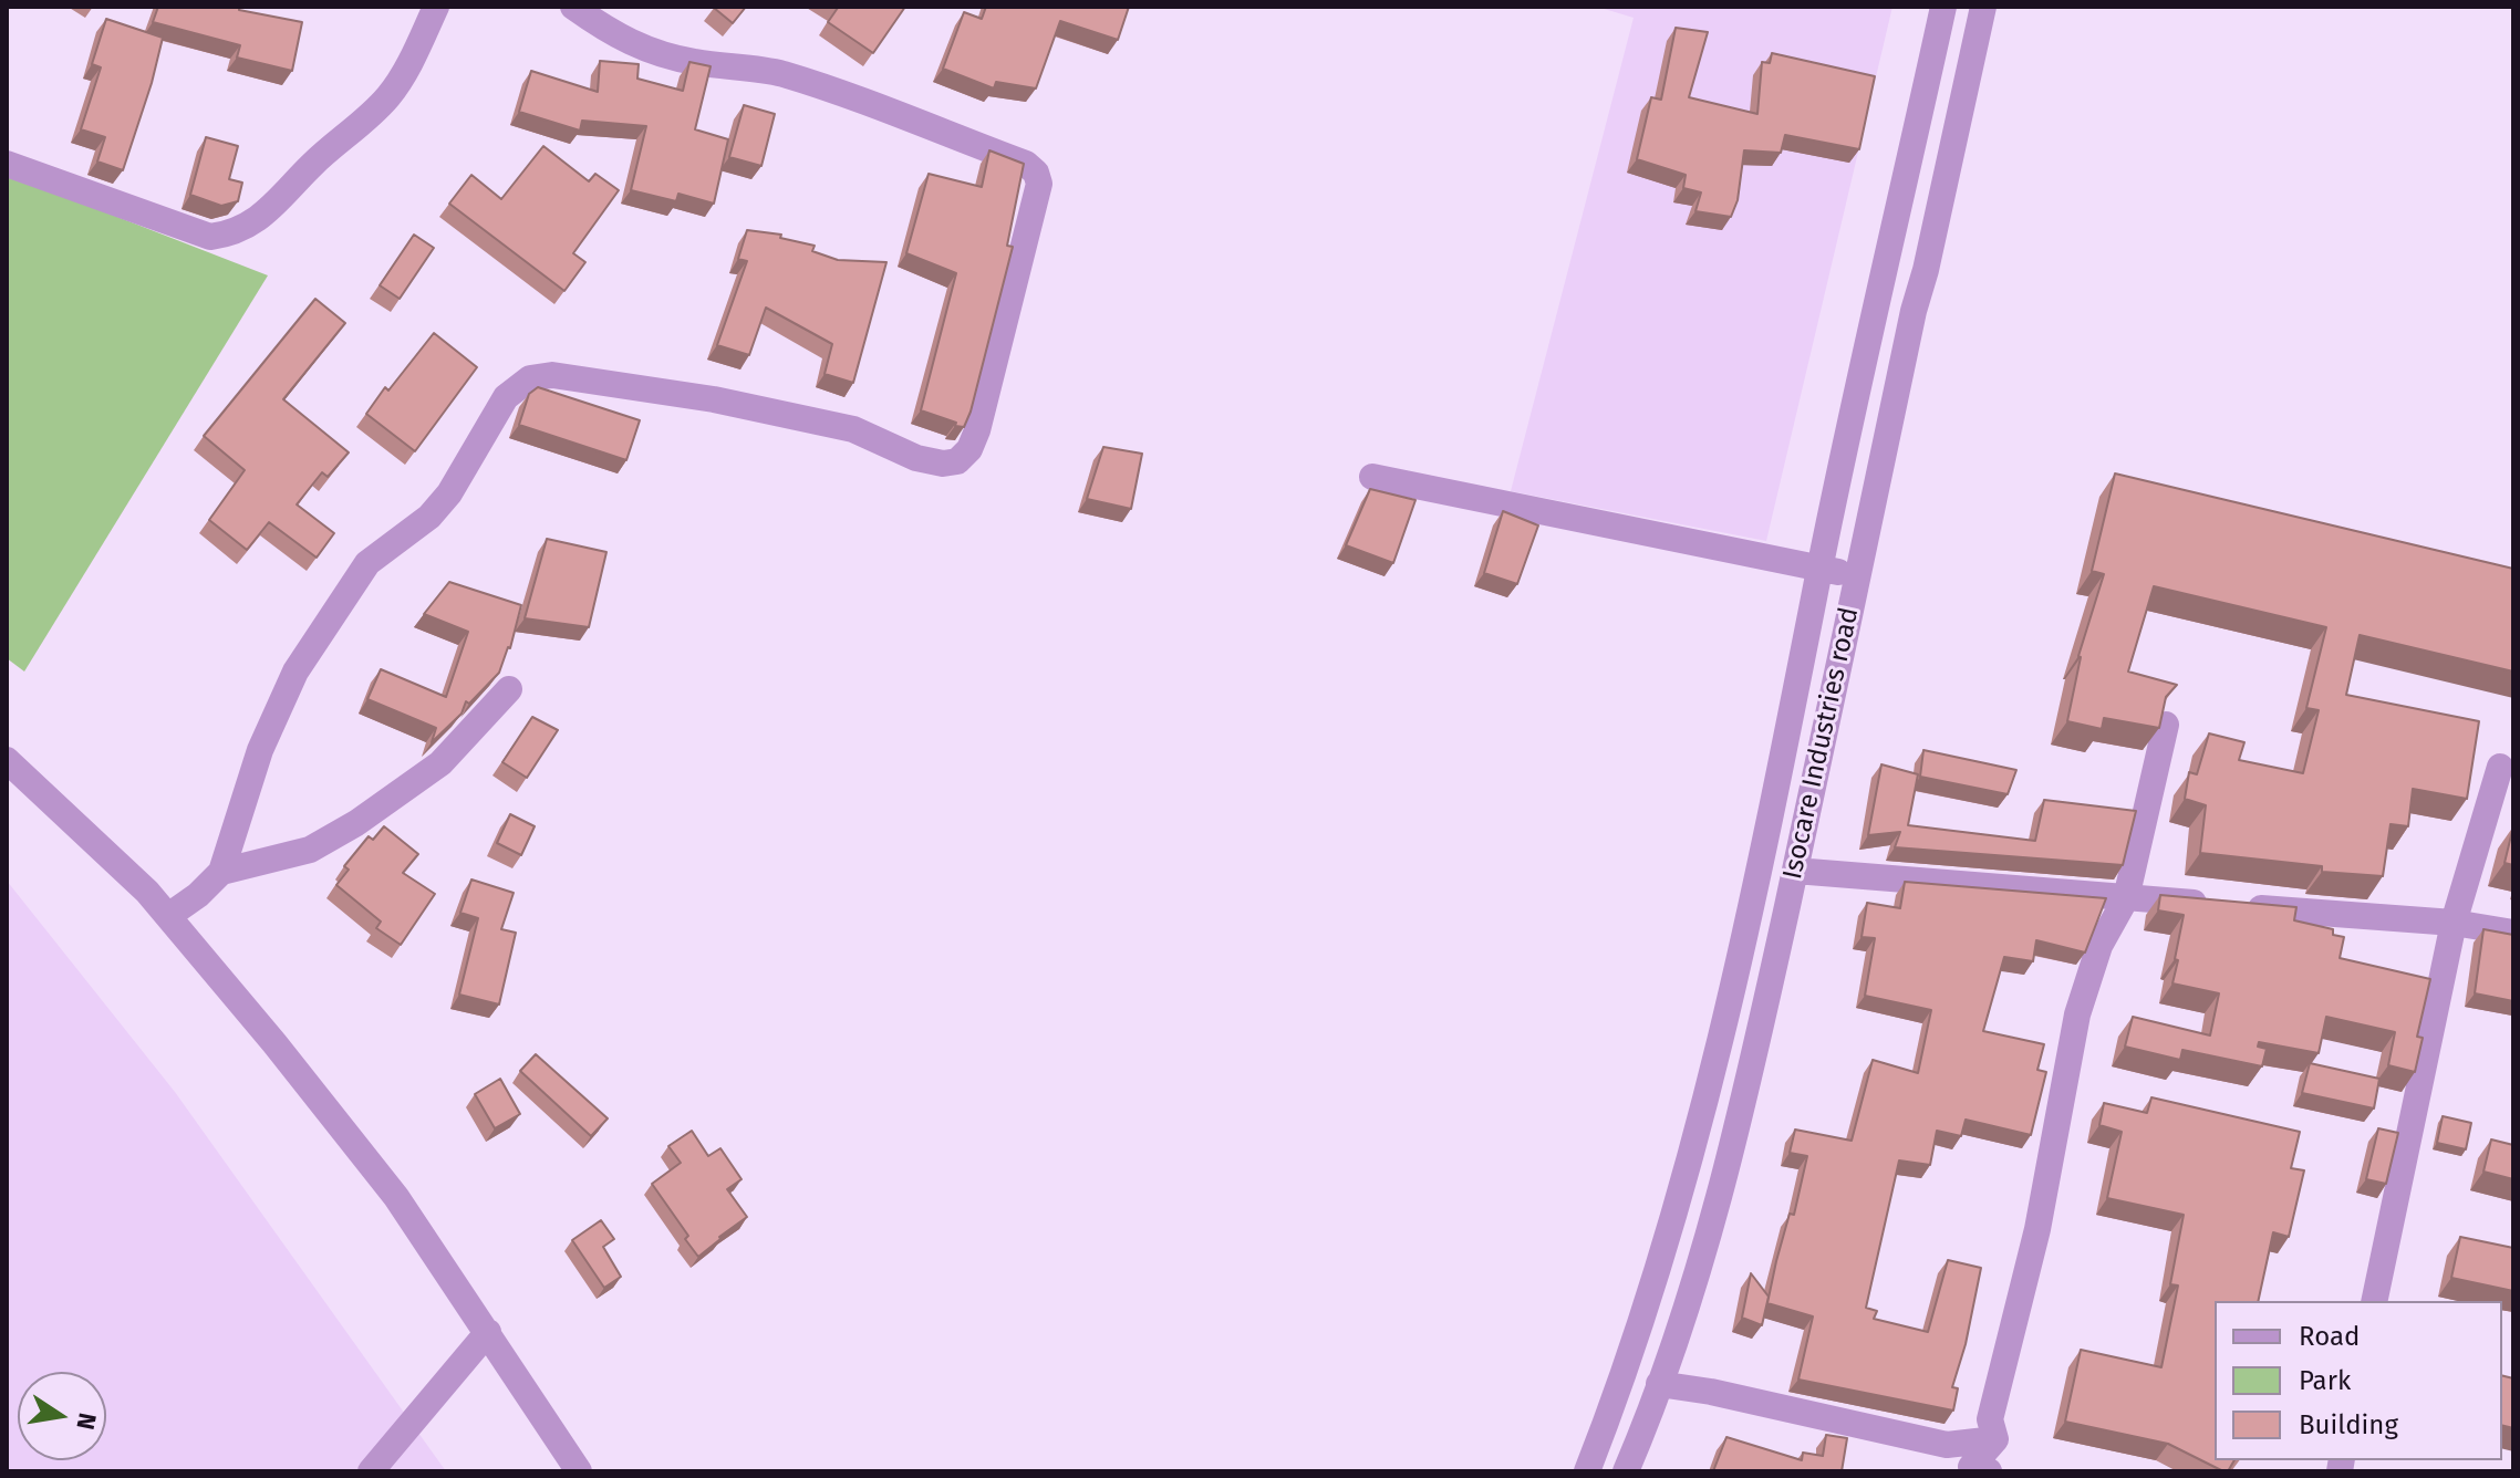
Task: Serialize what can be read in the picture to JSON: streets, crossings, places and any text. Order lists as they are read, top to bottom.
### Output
{
  "streets": {
    "street": ["Isocare Industries road"]
  },
  "legend": ["Road", "Park", "Building"],
  "north": "right"
}
